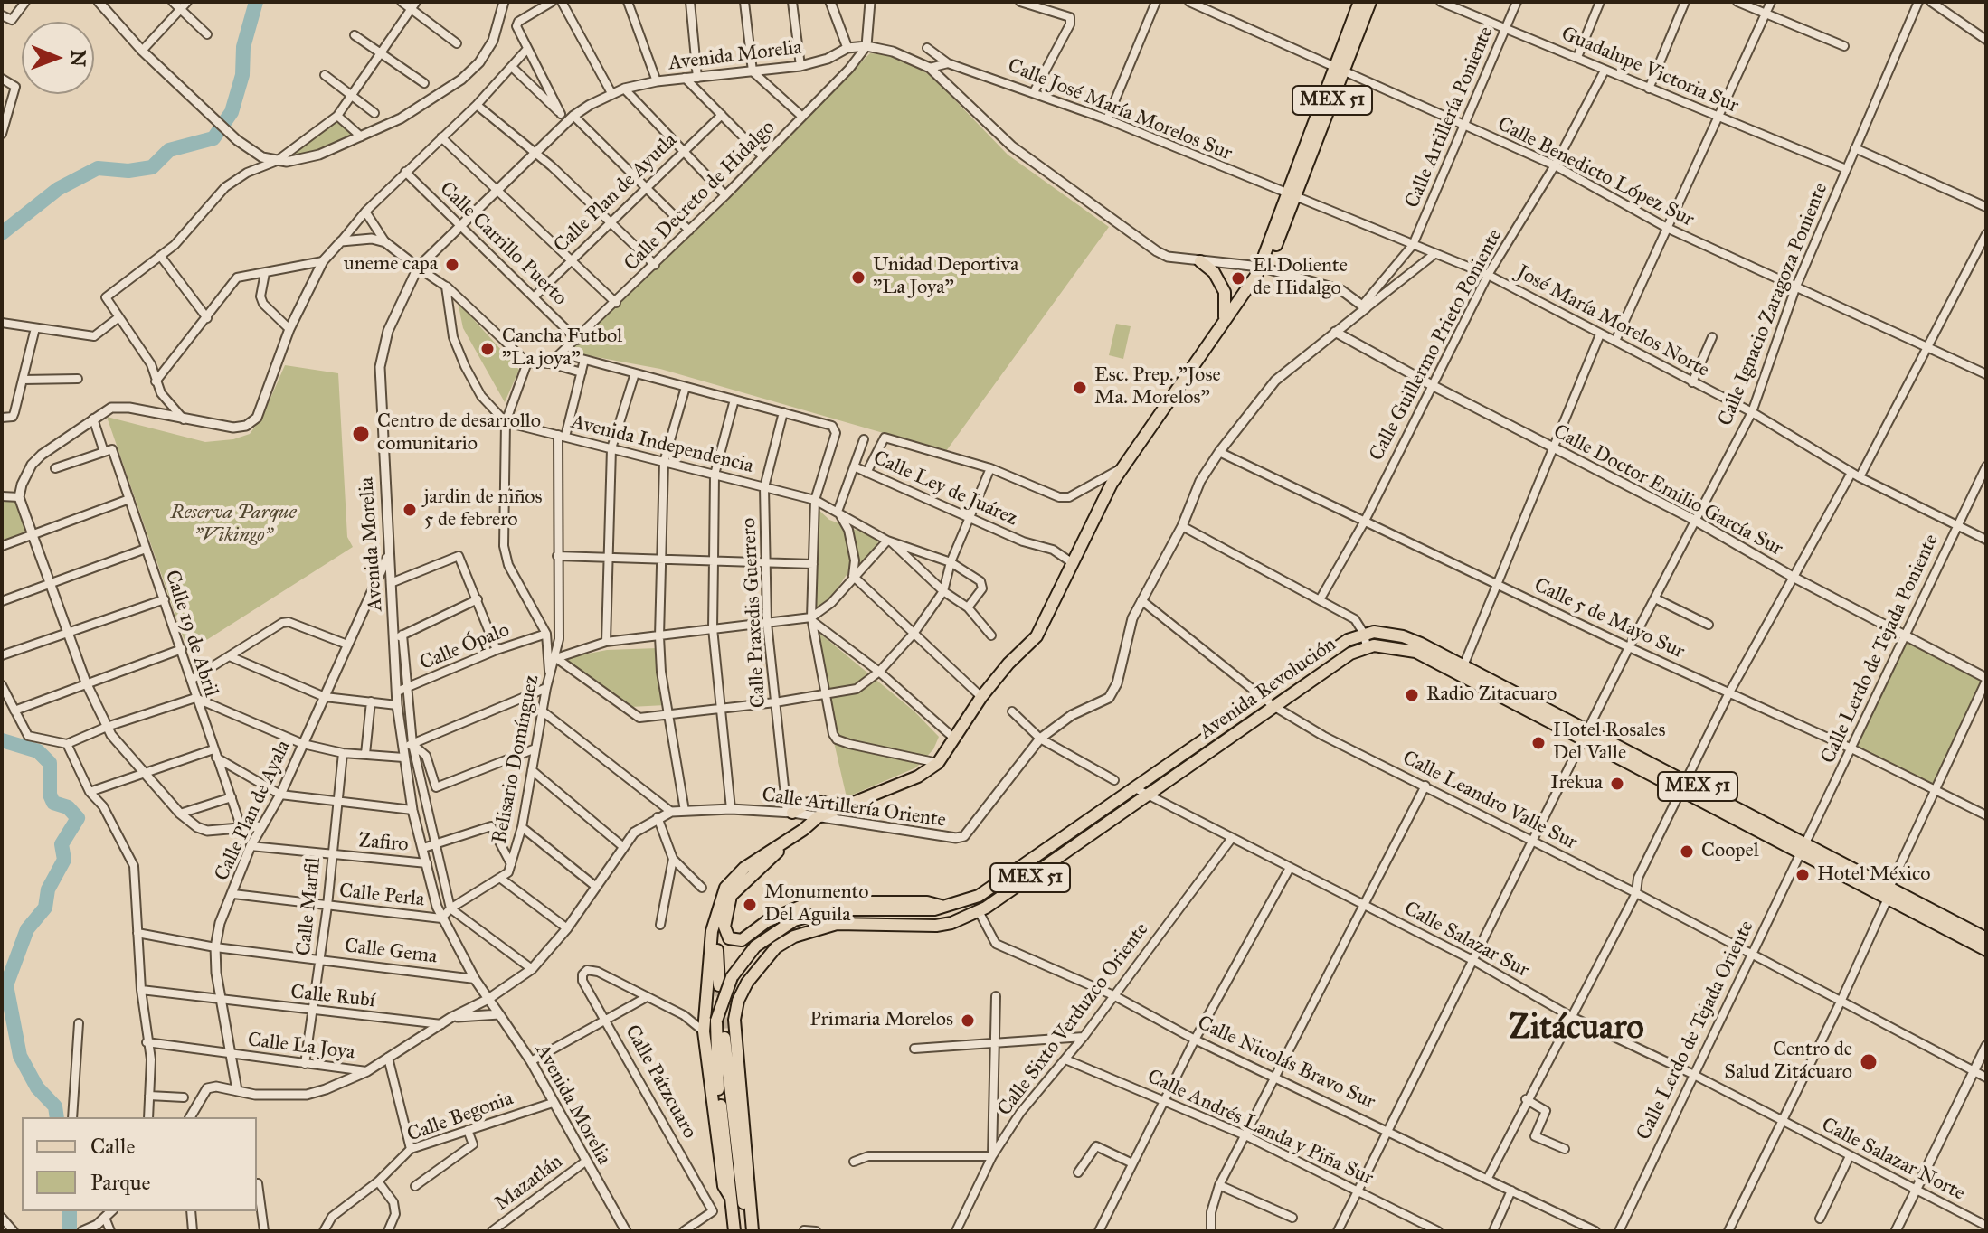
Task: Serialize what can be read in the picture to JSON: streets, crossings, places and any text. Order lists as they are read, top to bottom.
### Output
{
  "streets": {
    "main road": ["MEX 51", "Avenida Revolución"],
    "street": [
      "Avenida Morelia",
      "Guadalupe Victoria Sur",
      "Calle José María Morelos Sur",
      "Calle Artillería Poniente",
      "Calle Benedicto López Sur",
      "Calle Plan de Ayutla",
      "Calle Decreto de Hidalgo",
      "Calle Carrillo Puerto",
      "Calle Ignacio Zaragoza Poniente",
      "José María Morelos Norte",
      "Calle Guillermo Prieto Poniente",
      "Avenida Independencia",
      "Calle Ley de Juárez",
      "Calle Doctor Emilio García Sur",
      "Calle Praxedis Guerrero",
      "Calle 5 de Mayo Sur",
      "Calle 19 de Abril",
      "Calle Ópalo",
      "Calle Lerdo de Tejada Poniente",
      "Belisario Domínguez",
      "Calle Leandro Valle Sur",
      "Calle Artillería Oriente",
      "Calle Plan de Ayala",
      "Zafiro",
      "Calle Perla",
      "Calle Marfil",
      "Calle Salazar Sur",
      "Calle Gema",
      "Calle Rubí",
      "Calle Sixto Verduzco Oriente",
      "Calle Lerdo de Tejada Oriente",
      "Calle La Joya",
      "Calle Nicolás Bravo Sur",
      "Calle Pátzcuaro",
      "Calle Begonia",
      "Calle Andrés Landa y Piña Sur",
      "Calle Salazar Norte",
      "Mazatlán"
    ]
  },
  "crossings": [
    ["Avenida Morelia", "Calle Carrillo Puerto"],
    ["Avenida Morelia", "Calle Ópalo"],
    ["Avenida Morelia", "Belisario Domínguez"],
    ["Avenida Morelia", "Calle Artillería Oriente"],
    ["Avenida Morelia", "Calle Plan de Ayala"],
    ["Avenida Morelia", "Zafiro"],
    ["Avenida Morelia", "Calle Perla"],
    ["Avenida Morelia", "Calle Gema"],
    ["Avenida Morelia", "Calle Begonia"],
    ["Avenida Morelia", "Mazatlán"],
    ["Guadalupe Victoria Sur", "Calle Artillería Poniente"],
    ["Guadalupe Victoria Sur", "Calle Ignacio Zaragoza Poniente"],
    ["Guadalupe Victoria Sur", "Calle Guillermo Prieto Poniente"],
    ["MEX 51", "Calle José María Morelos Sur"],
    ["MEX 51", "Calle Benedicto López Sur"],
    ["MEX 51", "José María Morelos Norte"],
    ["MEX 51", "Calle Ley de Juárez"],
    ["MEX 51", "Avenida Revolución"],
    ["Calle José María Morelos Sur", "José María Morelos Norte"],
    ["Calle Artillería Poniente", "Calle Benedicto López Sur"],
    ["Calle Artillería Poniente", "José María Morelos Norte"],
    ["Calle Artillería Poniente", "Calle Artillería Oriente"],
    ["Calle Benedicto López Sur", "Calle Ignacio Zaragoza Poniente"],
    ["Calle Benedicto López Sur", "Calle Guillermo Prieto Poniente"],
    ["Calle Plan de Ayutla", "Calle Carrillo Puerto"],
    ["Calle Decreto de Hidalgo", "Calle Carrillo Puerto"],
    ["Calle Ignacio Zaragoza Poniente", "José María Morelos Norte"],
    ["Calle Ignacio Zaragoza Poniente", "Calle Doctor Emilio García Sur"],
    ["Calle Ignacio Zaragoza Poniente", "Calle 5 de Mayo Sur"],
    ["Calle Ignacio Zaragoza Poniente", "Avenida Revolución"],
    ["Calle Ignacio Zaragoza Poniente", "Calle Leandro Valle Sur"],
    ["Calle Ignacio Zaragoza Poniente", "Calle Salazar Sur"],
    ["Calle Ignacio Zaragoza Poniente", "Calle Nicolás Bravo Sur"],
    ["Calle Ignacio Zaragoza Poniente", "Calle Andrés Landa y Piña Sur"],
    ["José María Morelos Norte", "Calle Guillermo Prieto Poniente"],
    ["José María Morelos Norte", "Calle Artillería Oriente"],
    ["Calle Guillermo Prieto Poniente", "Calle Doctor Emilio García Sur"],
    ["Calle Guillermo Prieto Poniente", "Calle 5 de Mayo Sur"],
    ["Avenida Independencia", "Calle Praxedis Guerrero"],
    ["Avenida Independencia", "Belisario Domínguez"],
    ["Calle Doctor Emilio García Sur", "Calle Lerdo de Tejada Poniente"],
    ["Calle Doctor Emilio García Sur", "Calle Artillería Oriente"],
    ["Calle Praxedis Guerrero", "Calle Artillería Oriente"],
    ["Calle 5 de Mayo Sur", "Calle Lerdo de Tejada Poniente"],
    ["Calle 5 de Mayo Sur", "Calle Artillería Oriente"],
    ["Calle Lerdo de Tejada Poniente", "Avenida Revolución"],
    ["Calle Lerdo de Tejada Poniente", "Calle Lerdo de Tejada Oriente"],
    ["Avenida Revolución", "Calle Leandro Valle Sur"],
    ["Avenida Revolución", "Calle Salazar Sur"],
    ["Avenida Revolución", "Calle Lerdo de Tejada Oriente"],
    ["Avenida Revolución", "Calle Nicolás Bravo Sur"],
    ["Belisario Domínguez", "Calle Perla"],
    ["Calle Leandro Valle Sur", "Calle Artillería Oriente"],
    ["Calle Leandro Valle Sur", "Calle Lerdo de Tejada Oriente"],
    ["Calle Artillería Oriente", "Calle Plan de Ayala"],
    ["Calle Artillería Oriente", "Calle Rubí"],
    ["Calle Artillería Oriente", "Calle La Joya"],
    ["Calle Plan de Ayala", "Zafiro"],
    ["Calle Plan de Ayala", "Calle Perla"],
    ["Calle Plan de Ayala", "Calle Gema"],
    ["Calle Plan de Ayala", "Calle Rubí"],
    ["Calle Plan de Ayala", "Calle La Joya"],
    ["Zafiro", "Calle Marfil"],
    ["Calle Perla", "Calle Marfil"],
    ["Calle Marfil", "Calle Gema"],
    ["Calle Marfil", "Calle Rubí"],
    ["Calle Marfil", "Calle La Joya"],
    ["Calle Salazar Sur", "Calle Sixto Verduzco Oriente"],
    ["Calle Salazar Sur", "Calle Lerdo de Tejada Oriente"],
    ["Calle Salazar Sur", "Calle Salazar Norte"],
    ["Calle Sixto Verduzco Oriente", "Calle Nicolás Bravo Sur"],
    ["Calle Sixto Verduzco Oriente", "Calle Andrés Landa y Piña Sur"]
  ],
  "districts": ["Zitácuaro"],
  "parks": ["Reserva Parque \"Vikingo\""],
  "places": [
    "uneme capa",
    "Unidad Deportiva \"La Joya\"",
    "El Doliente de Hidalgo",
    "Cancha Futbol \"La joya\"",
    "Esc. Prep. \"Jose Ma. Morelos\"",
    "Centro de desarrollo comunitario",
    "jardin de niños 5 de febrero",
    "Radio Zitacuaro",
    "Hotel Rosales Del Valle",
    "Irekua",
    "Coopel",
    "Hotel México",
    "Monumento Del Aguila",
    "Primaria Morelos",
    "Centro de Salud Zitácuaro"
  ],
  "legend": ["Calle", "Parque"],
  "north": "right"
}
